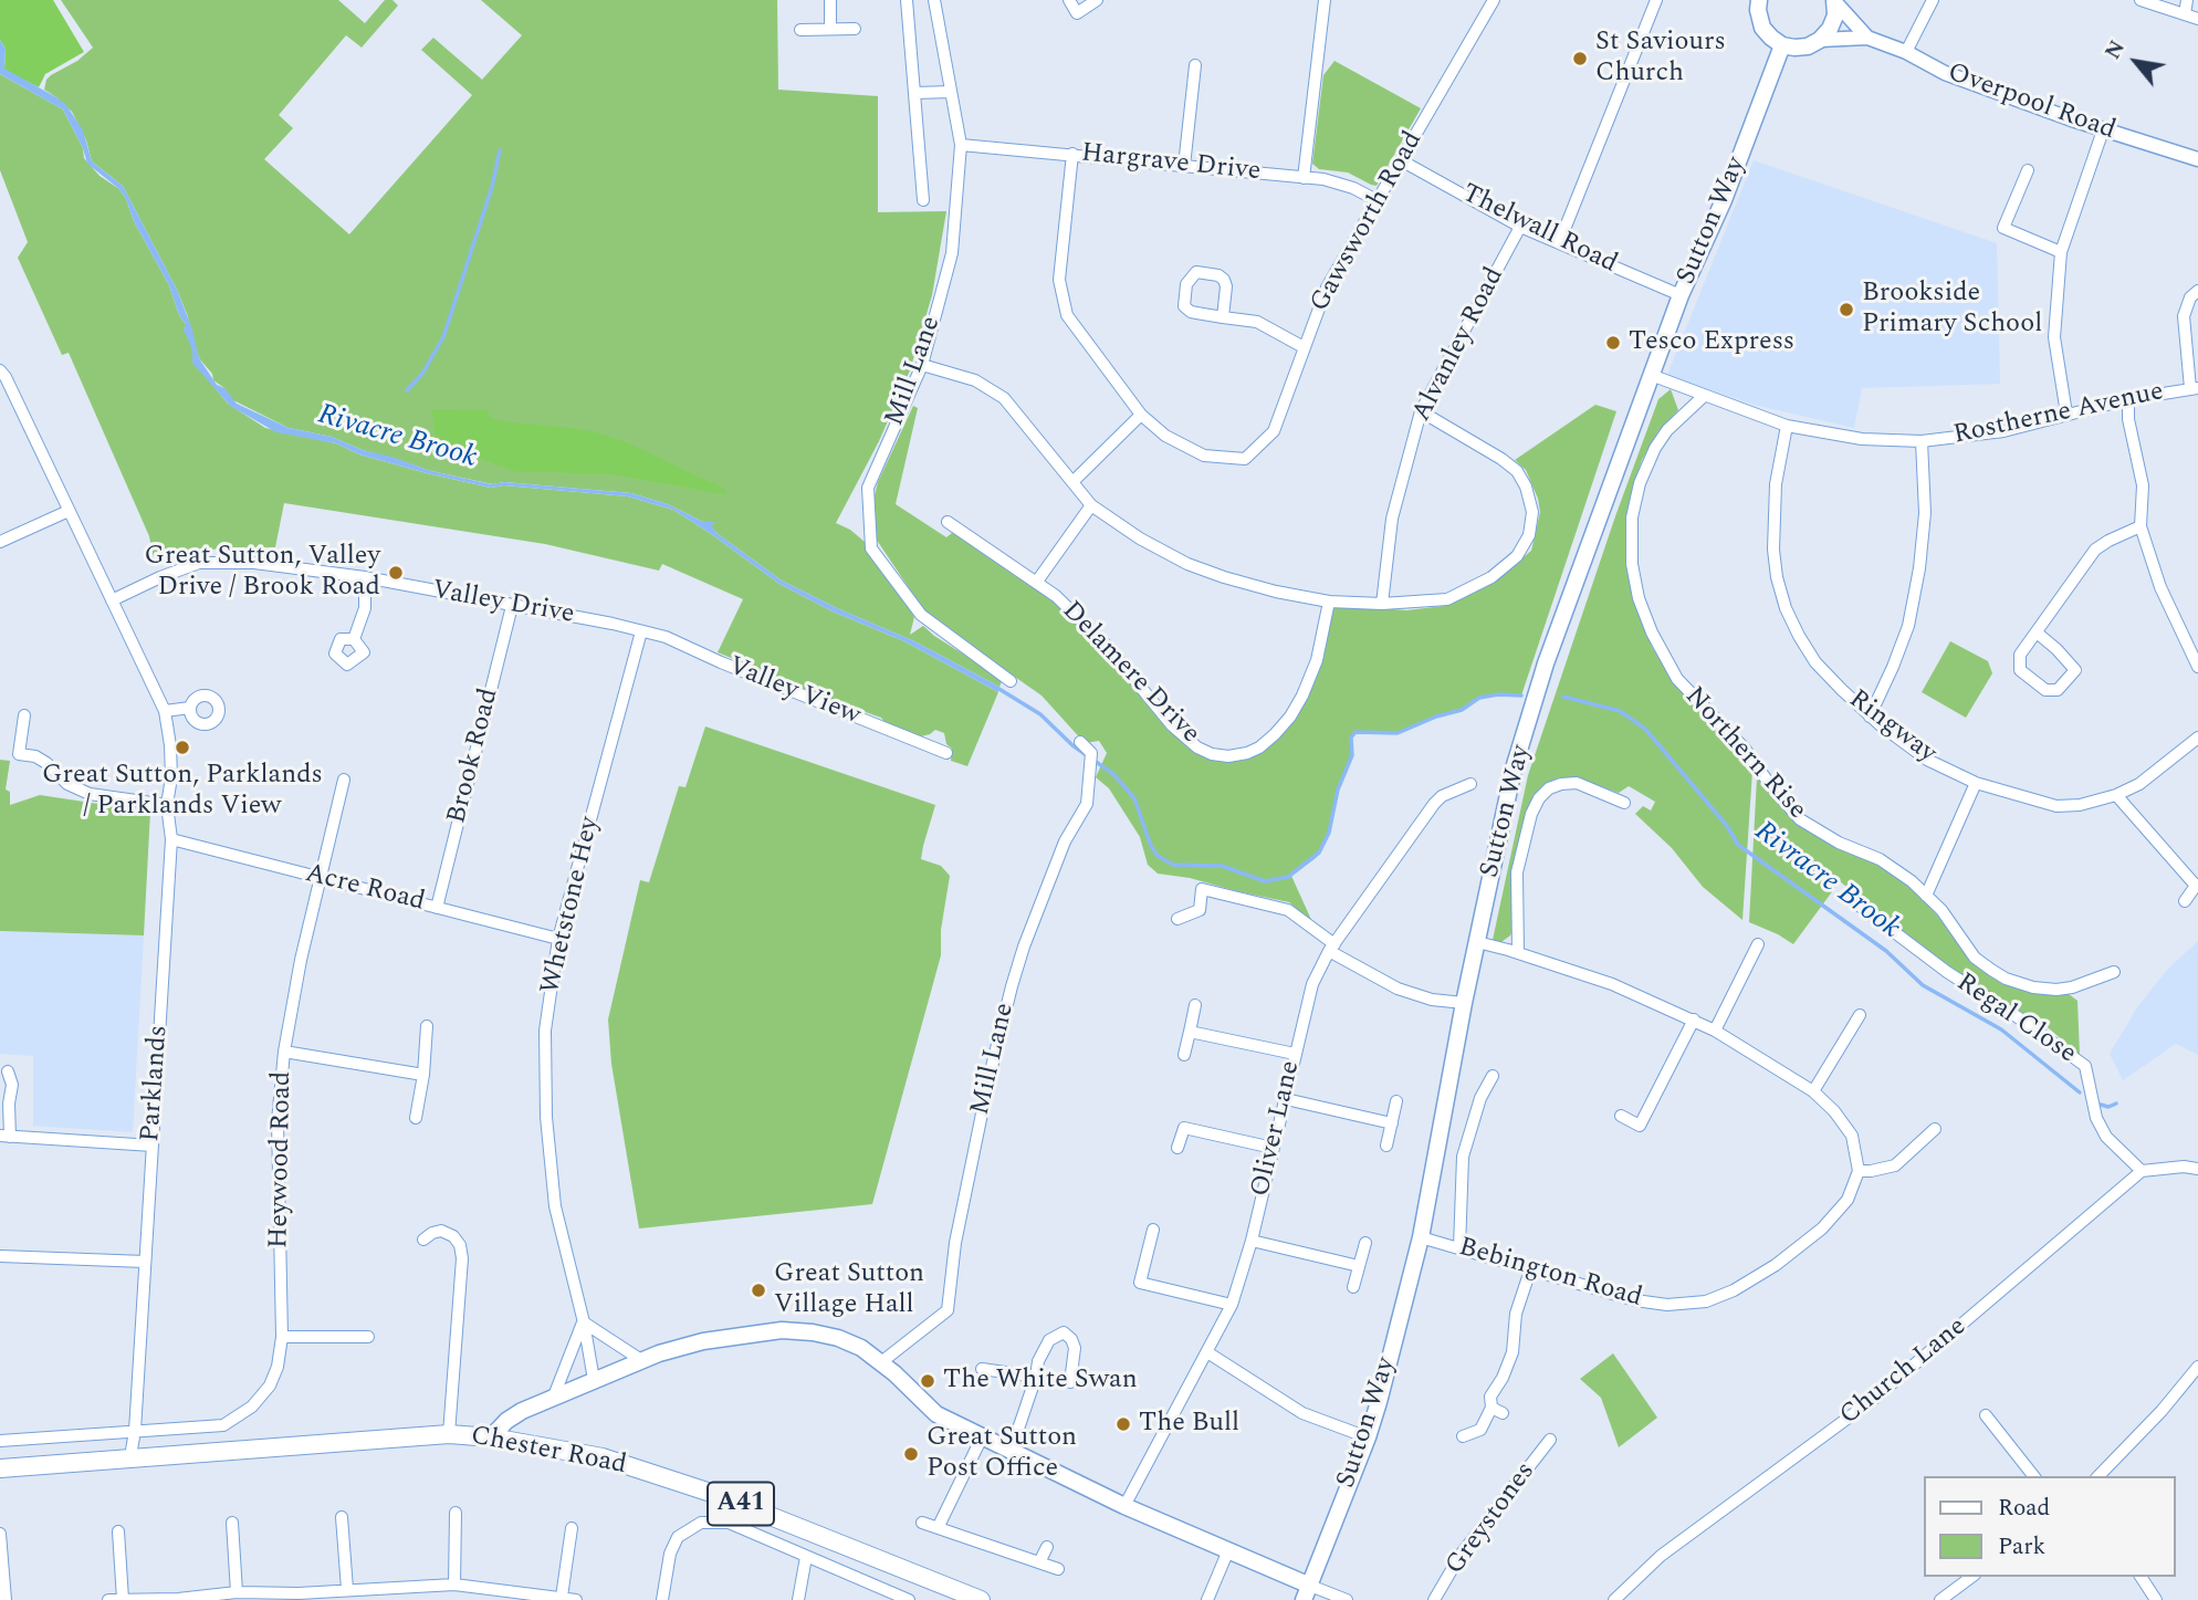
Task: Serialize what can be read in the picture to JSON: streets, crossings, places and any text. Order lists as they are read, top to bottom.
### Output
{
  "streets": {
    "main road": ["Sutton Way", "Chester Road", "A41"],
    "street": [
      "Overpool Road",
      "Hargrave Drive",
      "Gawsworth Road",
      "Thelwall Road",
      "Alvanley Road",
      "Mill Lane",
      "Rostherne Avenue",
      "Valley Drive",
      "Delamere Drive",
      "Valley View",
      "Ringway",
      "Northern Rise",
      "Brook Road",
      "Acre Road",
      "Whetstone Hey",
      "Regal Close",
      "Parklands",
      "Oliver Lane",
      "Heywood Road",
      "Bebington Road",
      "Church Lane",
      "Greystones"
    ]
  },
  "crossings": [
    ["Hargrave Drive", "Gawsworth Road"],
    ["Hargrave Drive", "Mill Lane"],
    ["Sutton Way", "Thelwall Road"],
    ["Sutton Way", "Rostherne Avenue"],
    ["Sutton Way", "Bebington Road"],
    ["Gawsworth Road", "Thelwall Road"],
    ["Thelwall Road", "Alvanley Road"],
    ["Rostherne Avenue", "Ringway"],
    ["Rostherne Avenue", "Northern Rise"],
    ["Valley Drive", "Valley View"],
    ["Valley Drive", "Brook Road"],
    ["Valley Drive", "Whetstone Hey"],
    ["Valley Drive", "Parklands"],
    ["Valley View", "Whetstone Hey"],
    ["Brook Road", "Acre Road"],
    ["Acre Road", "Whetstone Hey"],
    ["Acre Road", "Parklands"],
    ["Acre Road", "Heywood Road"],
    ["Regal Close", "Church Lane"],
    ["Parklands", "Heywood Road"],
    ["Parklands", "Chester Road"]
  ],
  "water": ["Rivacre Brook", "Rivracre Brook"],
  "places": [
    "St Saviours Church",
    "Brookside Primary School",
    "Tesco Express",
    "Great Sutton, Valley Drive / Brook Road",
    "Great Sutton, Parklands / Parklands View",
    "Great Sutton Village Hall",
    "The White Swan",
    "The Bull",
    "Great Sutton Post Office"
  ],
  "legend": ["Road", "Park"],
  "north": "top left"
}
